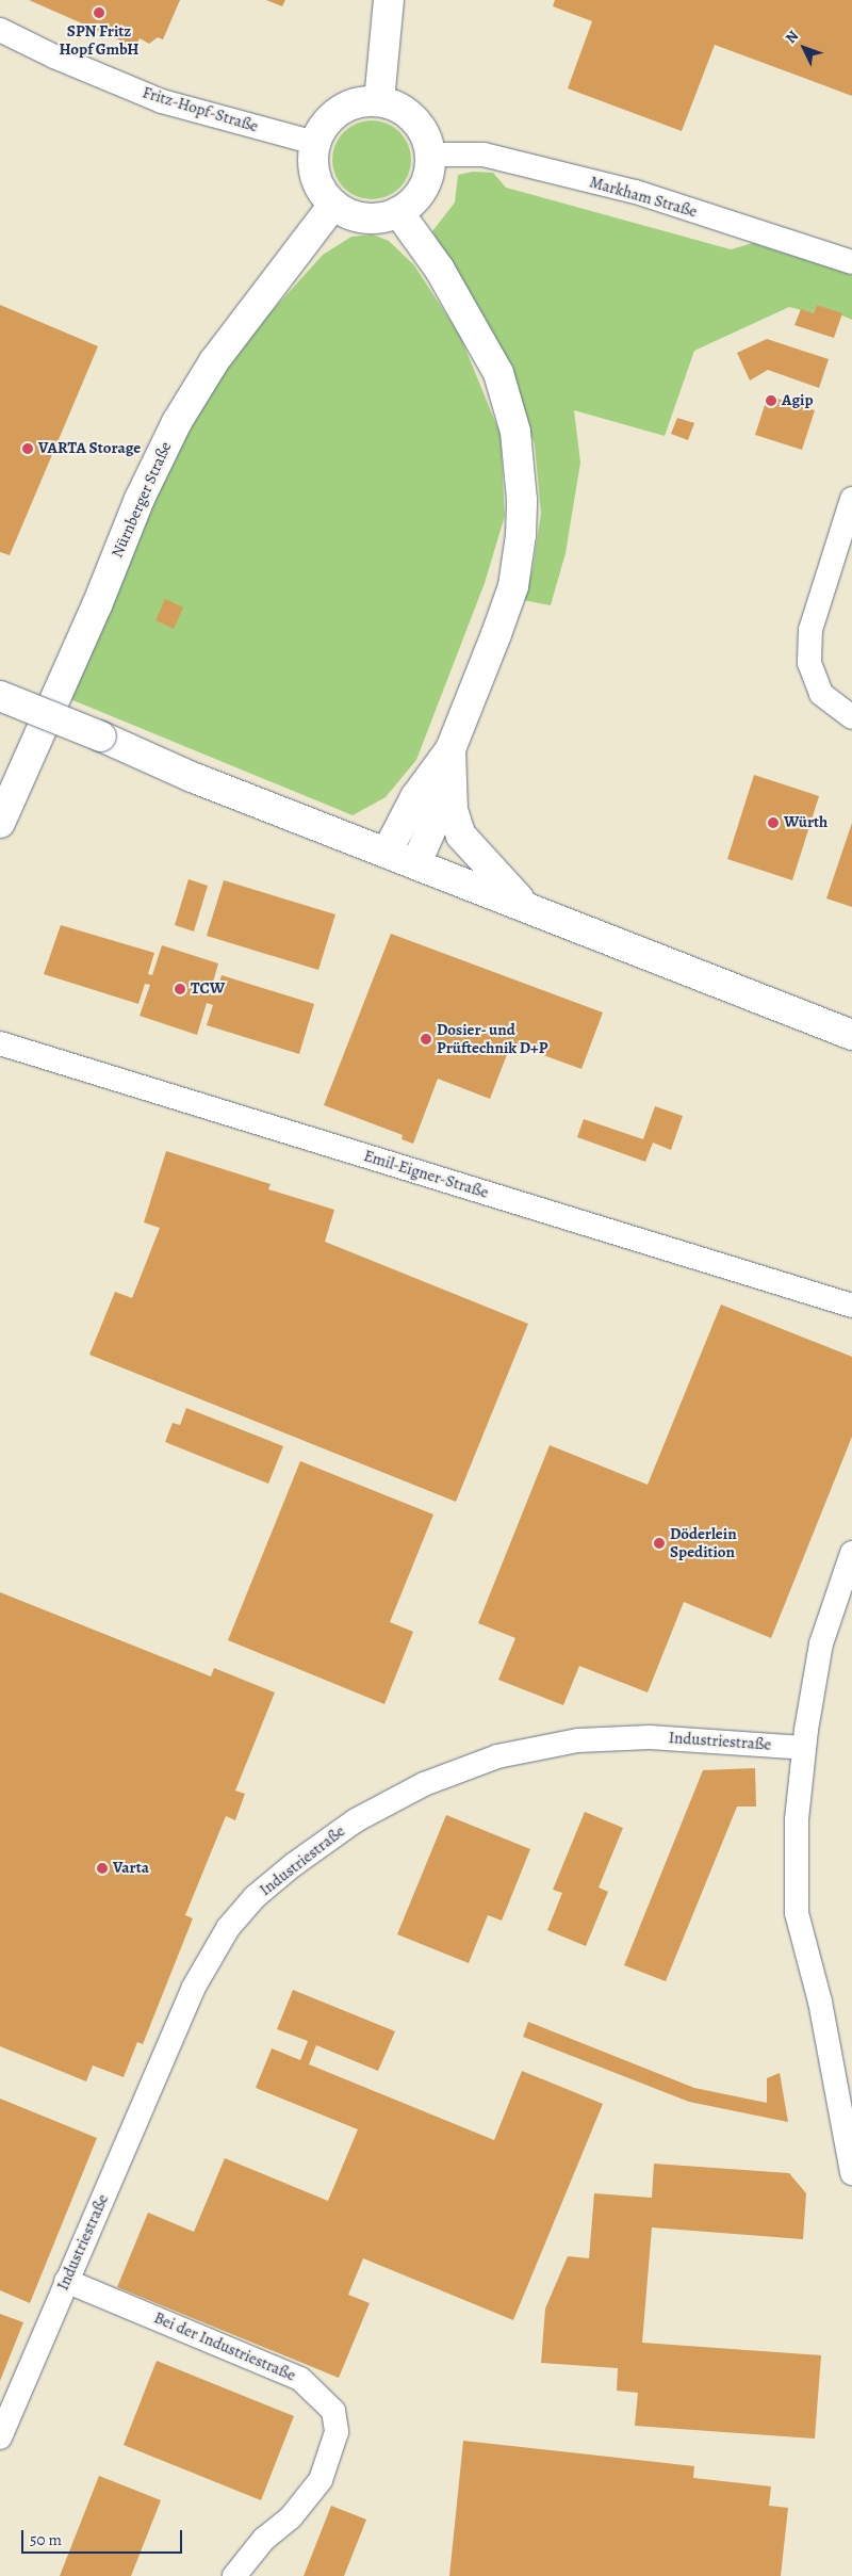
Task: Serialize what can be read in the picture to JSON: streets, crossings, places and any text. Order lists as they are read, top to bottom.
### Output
{
  "streets": {
    "main road": ["Nürnberger Straße"],
    "street": [
      "Fritz-Hopf-Straße",
      "Markham Straße",
      "Emil-Eigner-Straße",
      "Industriestraße",
      "Bei der Industriestraße"
    ]
  },
  "crossings": [
    ["Fritz-Hopf-Straße", "Markham Straße"],
    ["Fritz-Hopf-Straße", "Nürnberger Straße"],
    ["Markham Straße", "Nürnberger Straße"],
    ["Industriestraße", "Bei der Industriestraße"]
  ],
  "places": [
    "SPN Fritz Hopf GmbH",
    "Agip",
    "VARTA Storage",
    "Würth",
    "TCW",
    "Dosier- und Prüftechnik D+P",
    "Döderlein Spedition",
    "Varta"
  ],
  "scale_bar": "50 m",
  "north": "top left"
}
